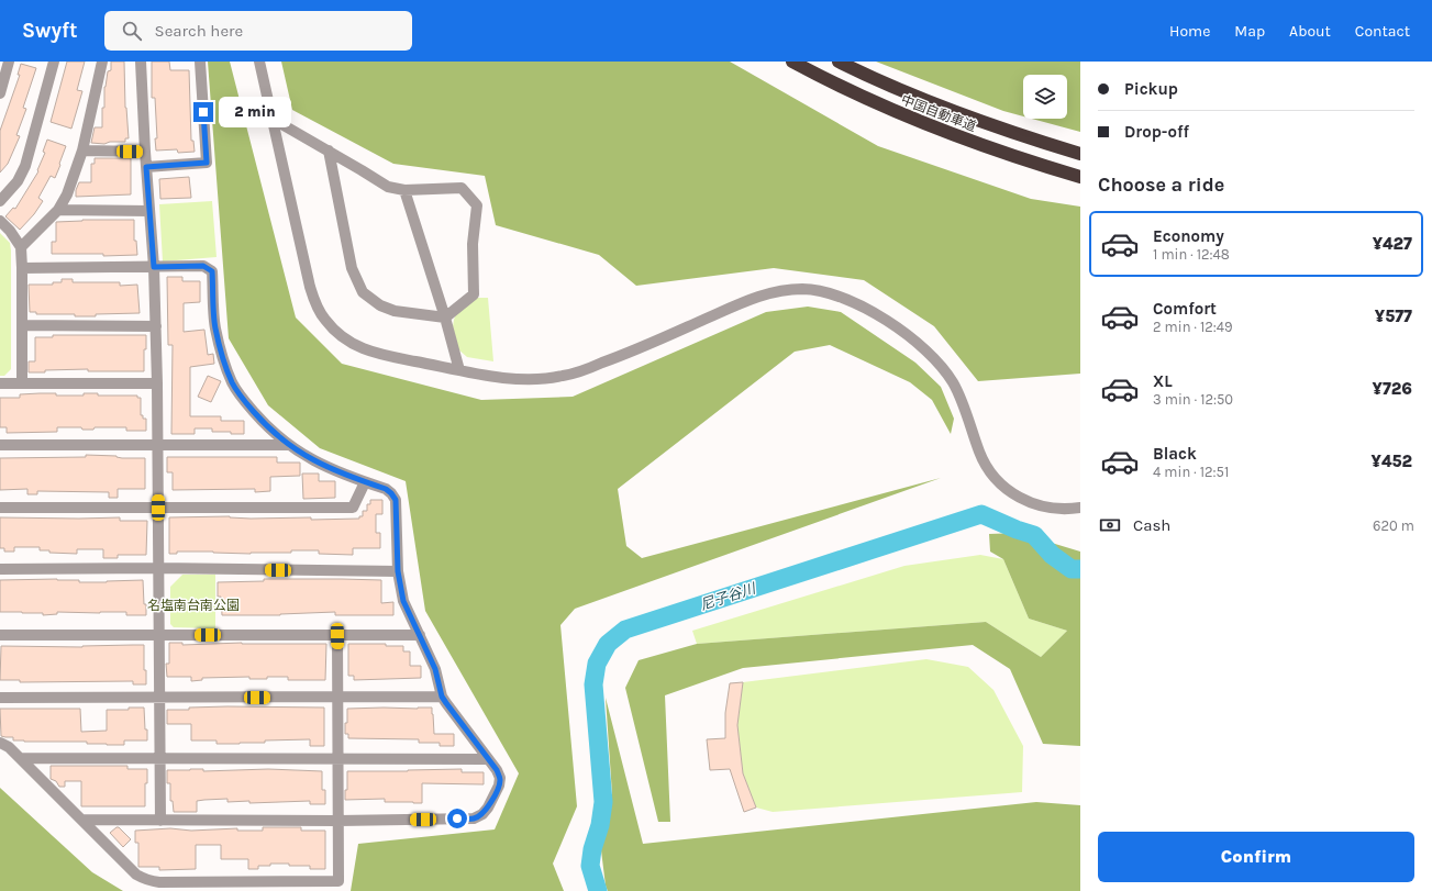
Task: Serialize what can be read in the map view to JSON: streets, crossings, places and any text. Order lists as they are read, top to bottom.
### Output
{
  "streets": {
    "highway": ["中国自動車道"]
  },
  "water": ["尼子谷川"],
  "parks": ["名塩南台南公園"],
  "page": {
    "header": "Swyft",
    "search": "Search here",
    "nav": [
      "Home",
      "Map",
      "About",
      "Contact"
    ],
    "banner": ["Pickup", "Drop-off"],
    "bubble": "2 min",
    "heading": "Choose a ride",
    "list": [
      {
        "name": "Economy",
        "note": "1 min · 12:48",
        "value": "¥427"
      },
      {
        "name": "Comfort",
        "note": "2 min · 12:49",
        "value": "¥577"
      },
      {
        "name": "XL",
        "note": "3 min · 12:50",
        "value": "¥726"
      },
      {
        "name": "Black",
        "note": "4 min · 12:51",
        "value": "¥452"
      }
    ],
    "pay": ["Cash", "620 m"],
    "buttons": "Confirm"
  }
}
